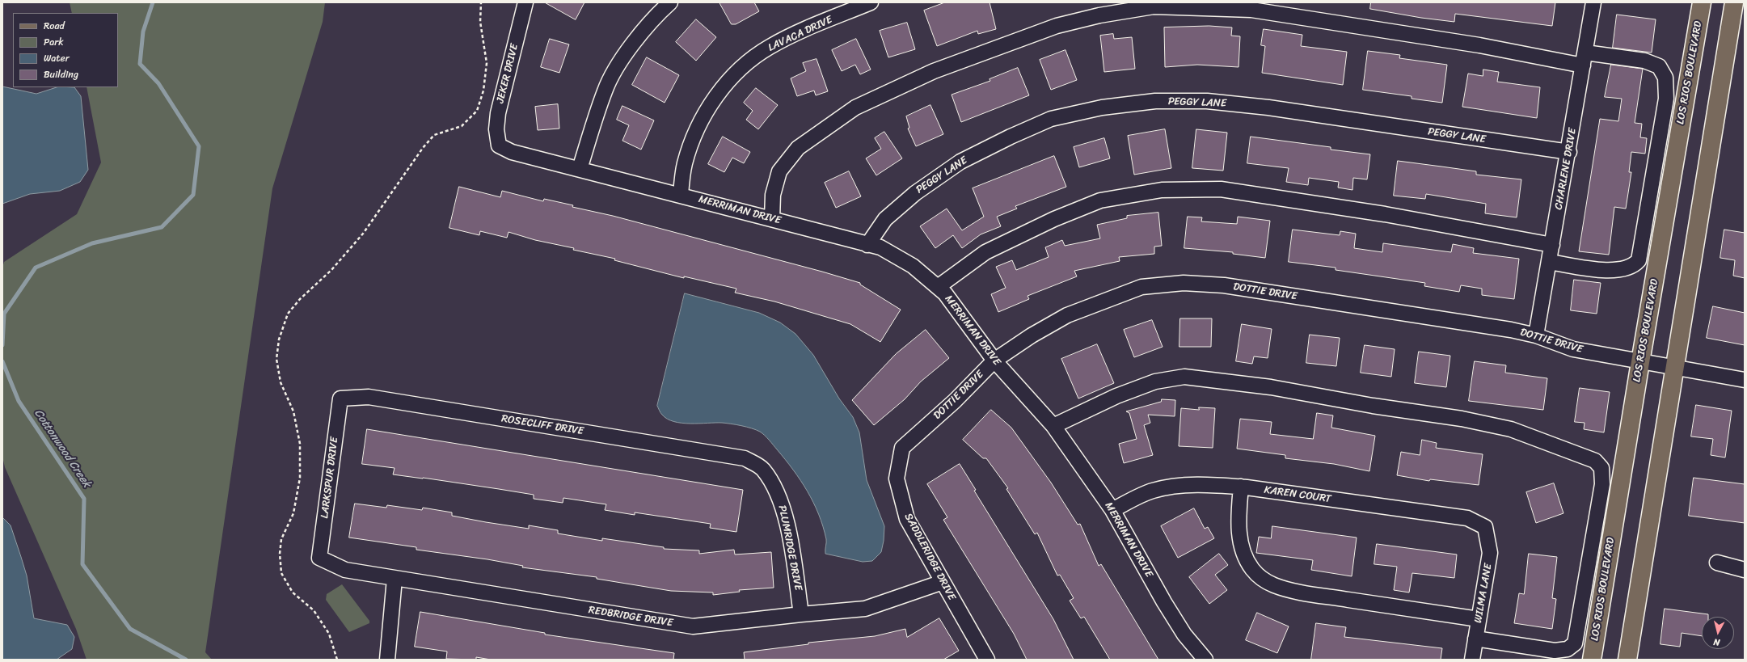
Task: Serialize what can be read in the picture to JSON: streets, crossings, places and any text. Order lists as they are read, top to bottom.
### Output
{
  "streets": {
    "main road": ["LOS RIOS BOULEVARD"],
    "street": [
      "LAVACA DRIVE",
      "JEKER DRIVE",
      "PEGGY LANE",
      "CHARLENE DRIVE",
      "MERRIMAN DRIVE",
      "DOTTIE DRIVE",
      "ROSECLIFF DRIVE",
      "LARKSPUR DRIVE",
      "KAREN COURT",
      "PLUMRIDGE DRIVE",
      "SADDLERIDGE DRIVE",
      "WILMA LANE",
      "REDBRIDGE DRIVE"
    ]
  },
  "crossings": [
    ["LAVACA DRIVE", "MERRIMAN DRIVE"],
    ["LOS RIOS BOULEVARD", "DOTTIE DRIVE"],
    ["JEKER DRIVE", "MERRIMAN DRIVE"],
    ["PEGGY LANE", "CHARLENE DRIVE"],
    ["PEGGY LANE", "MERRIMAN DRIVE"],
    ["CHARLENE DRIVE", "DOTTIE DRIVE"],
    ["MERRIMAN DRIVE", "DOTTIE DRIVE"],
    ["MERRIMAN DRIVE", "KAREN COURT"],
    ["DOTTIE DRIVE", "SADDLERIDGE DRIVE"],
    ["ROSECLIFF DRIVE", "LARKSPUR DRIVE"],
    ["ROSECLIFF DRIVE", "PLUMRIDGE DRIVE"],
    ["LARKSPUR DRIVE", "REDBRIDGE DRIVE"],
    ["KAREN COURT", "WILMA LANE"],
    ["PLUMRIDGE DRIVE", "REDBRIDGE DRIVE"],
    ["SADDLERIDGE DRIVE", "REDBRIDGE DRIVE"]
  ],
  "water": ["Cottonwood Creek"],
  "legend": [
    "Road",
    "Park",
    "Water",
    "Building"
  ],
  "north": "bottom"
}
